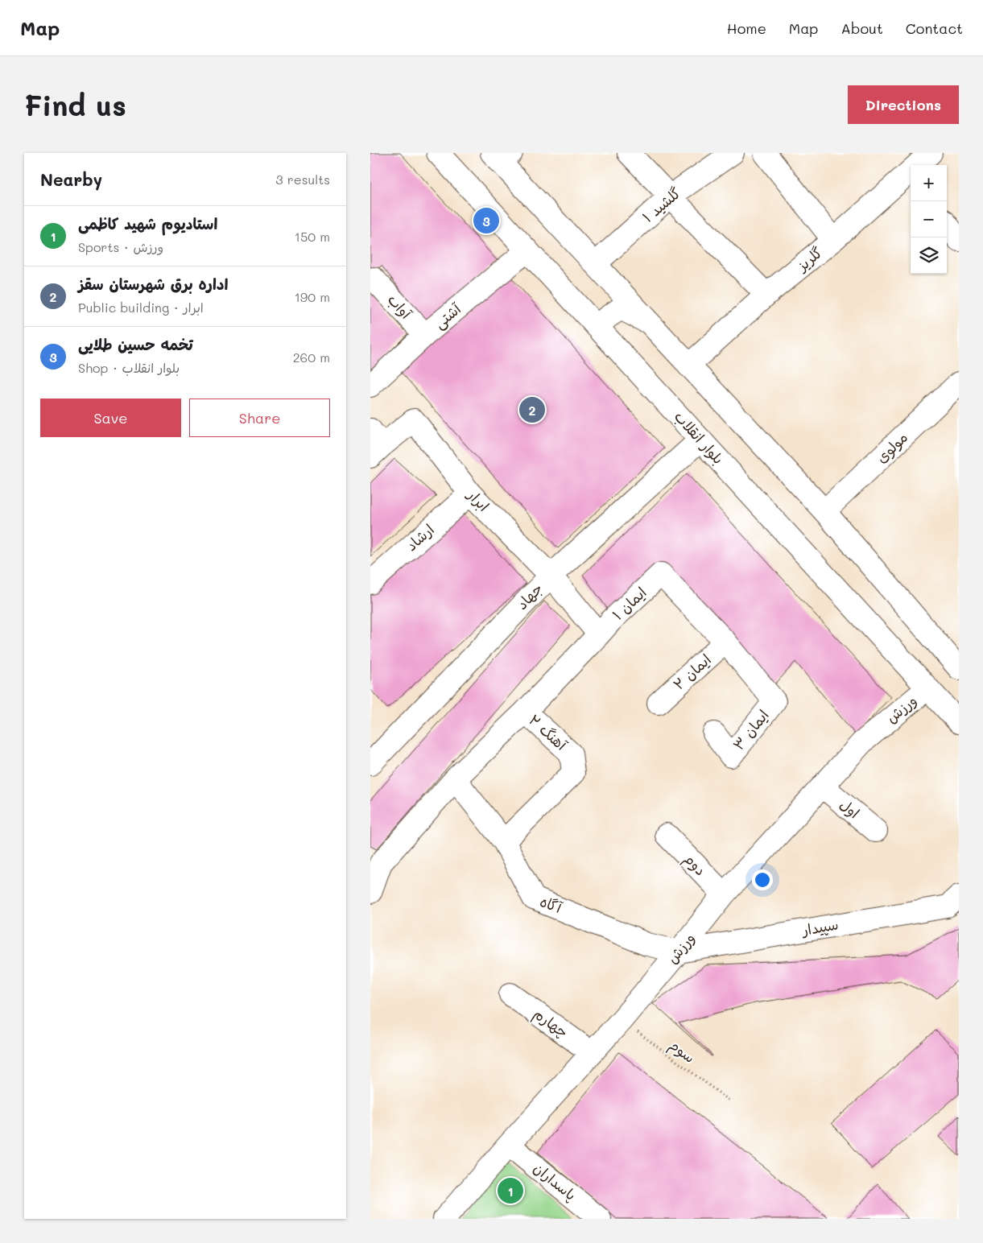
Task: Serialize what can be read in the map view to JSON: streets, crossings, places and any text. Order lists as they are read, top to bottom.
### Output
{
  "streets": {
    "street": [
      "گلشید ۱",
      "گلریز",
      "آواب",
      "آشتی",
      "بلوار انقلاب",
      "مولوی",
      "ابرار",
      "ارشاد",
      "جهاد",
      "ایمان ۱",
      "ایمان ۲",
      "ورزش",
      "ایمان ۳",
      "آهنگ ۲",
      "اول",
      "دوم",
      "آگاه",
      "سپیدار",
      "چهارم",
      "پاسداران"
    ],
    "path": ["سوم"]
  },
  "crossings": [
    ["آواب", "آشتی"],
    ["آشتی", "بلوار انقلاب"],
    ["بلوار انقلاب", "جهاد"],
    ["بلوار انقلاب", "ورزش"],
    ["ابرار", "ارشاد"],
    ["ابرار", "جهاد"],
    ["ابرار", "ایمان ۱"],
    ["ایمان ۱", "ایمان ۲"],
    ["ایمان ۱", "ایمان ۳"],
    ["ایمان ۱", "آهنگ ۲"],
    ["ایمان ۱", "آگاه"],
    ["ایمان ۲", "ایمان ۳"],
    ["ورزش", "اول"],
    ["ورزش", "دوم"],
    ["ورزش", "آگاه"],
    ["ورزش", "سپیدار"],
    ["ورزش", "چهارم"],
    ["ورزش", "سوم"],
    ["ورزش", "پاسداران"],
    ["آهنگ ۲", "آگاه"],
    ["آگاه", "سپیدار"]
  ],
  "page": {
    "header": "Map",
    "nav": [
      "Home",
      "Map",
      "About",
      "Contact"
    ],
    "buttons": [
      "Directions",
      ["Save", "Share"]
    ],
    "title": "Find us",
    "heading": ["Nearby", "3 results"],
    "map_buttons": ["+", "−"],
    "list": [
      {
        "mark": "1",
        "name": "استادیوم شهید کاظمی",
        "note": "Sports · ورزش",
        "value": "150 m"
      },
      {
        "mark": "2",
        "name": "اداره برق شهرستان سقز",
        "note": "Public building · ابرار",
        "value": "190 m"
      },
      {
        "mark": "3",
        "name": "تخمه حسین طلایی",
        "note": "Shop · بلوار انقلاب",
        "value": "260 m"
      }
    ],
    "pins": ["3", "2", "1"]
  }
}
